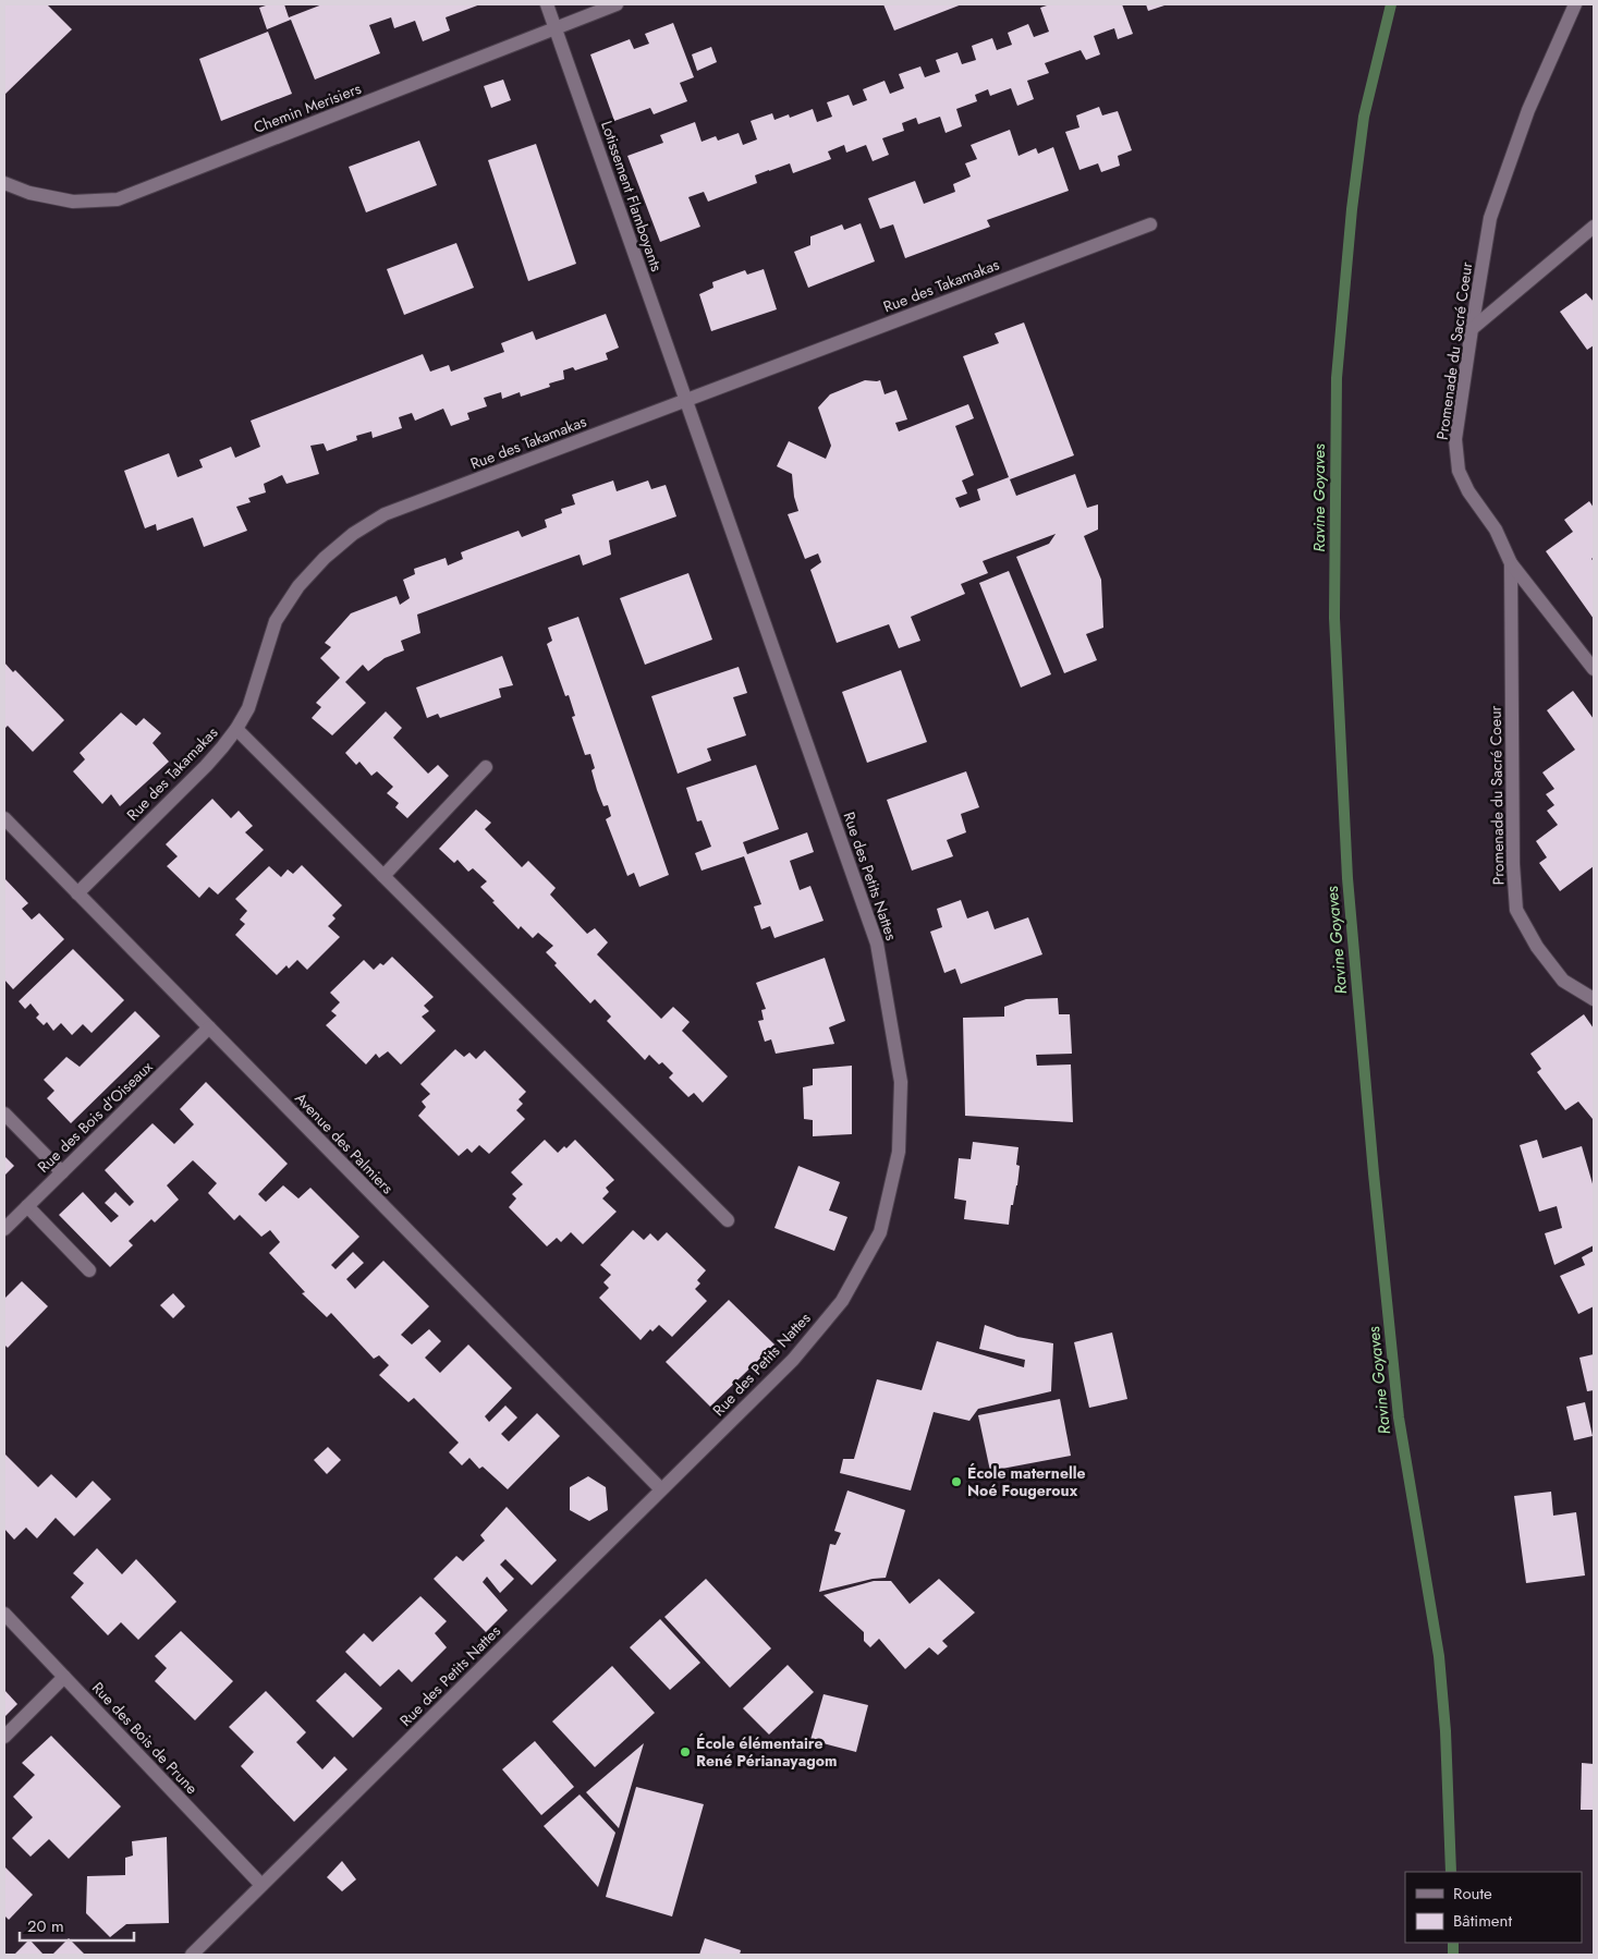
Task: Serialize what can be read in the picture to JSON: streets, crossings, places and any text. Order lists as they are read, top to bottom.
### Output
{
  "streets": {
    "street": [
      "Chemin Merisiers",
      "Lotissement Flamboyants",
      "Rue des Takamakas",
      "Promenade du Sacré Coeur",
      "Rue des Petits Nattes",
      "Rue des Bois d'Oiseaux",
      "Avenue des Palmiers",
      "Rue des Bois de Prune"
    ]
  },
  "crossings": [
    ["Chemin Merisiers", "Lotissement Flamboyants"],
    ["Lotissement Flamboyants", "Rue des Takamakas"],
    ["Lotissement Flamboyants", "Rue des Petits Nattes"],
    ["Rue des Takamakas", "Rue des Petits Nattes"],
    ["Rue des Takamakas", "Avenue des Palmiers"],
    ["Rue des Petits Nattes", "Avenue des Palmiers"],
    ["Rue des Petits Nattes", "Rue des Bois de Prune"],
    ["Rue des Bois d'Oiseaux", "Avenue des Palmiers"]
  ],
  "water": ["Ravine Goyaves"],
  "places": ["École maternelle Noé Fougeroux", "École élémentaire René Périanayagom"],
  "legend": ["Route", "Bâtiment"],
  "scale_bar": "20 m"
}
